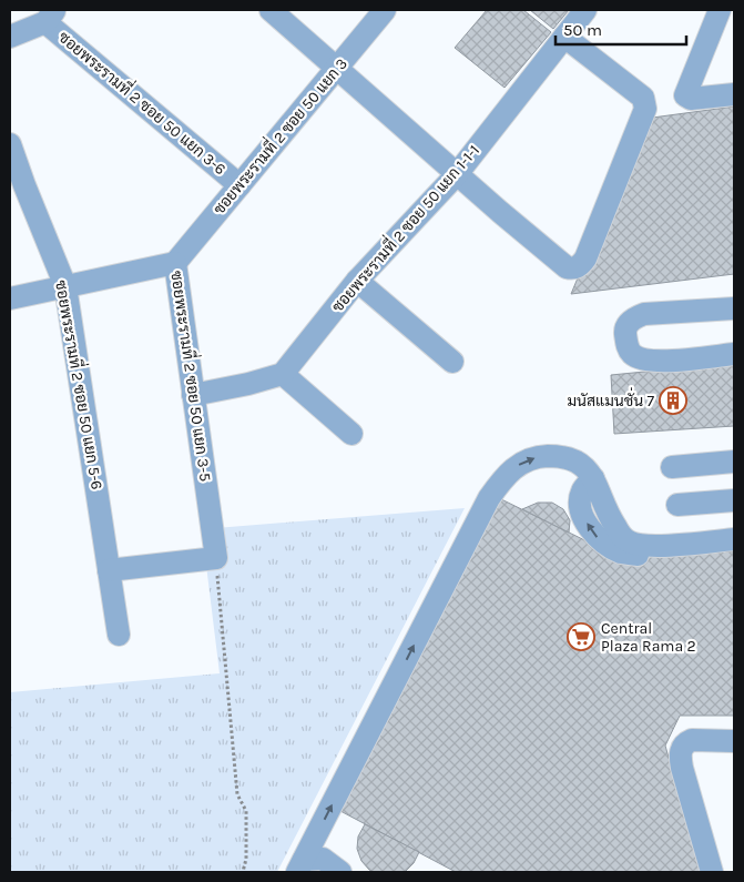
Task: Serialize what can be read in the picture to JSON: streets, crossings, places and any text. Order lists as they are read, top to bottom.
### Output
{
  "streets": {
    "street": [
      "ซอยพระรามที่ 2 ซอย 50 แยก 3-6",
      "ซอยพระรามที่ 2 ซอย 50 แยก 3",
      "ซอยพระรามที่ 2 ซอย 50 แยก 1-1-1",
      "ซอยพระรามที่ 2 ซอย 50 แยก 3-5",
      "ซอยพระรามที่ 2 ซอย 50 แยก 5-6"
    ]
  },
  "crossings": [
    ["ซอยพระรามที่ 2 ซอย 50 แยก 3-6", "ซอยพระรามที่ 2 ซอย 50 แยก 3"],
    ["ซอยพระรามที่ 2 ซอย 50 แยก 3", "ซอยพระรามที่ 2 ซอย 50 แยก 3-5"],
    ["ซอยพระรามที่ 2 ซอย 50 แยก 3-5", "ซอยพระรามที่ 2 ซอย 50 แยก 5-6"]
  ],
  "places": {
    "building": ["มนัสแมนชั่น 7"],
    "supermarket": ["Central Plaza Rama 2"]
  },
  "scale_bar": "50 m"
}
